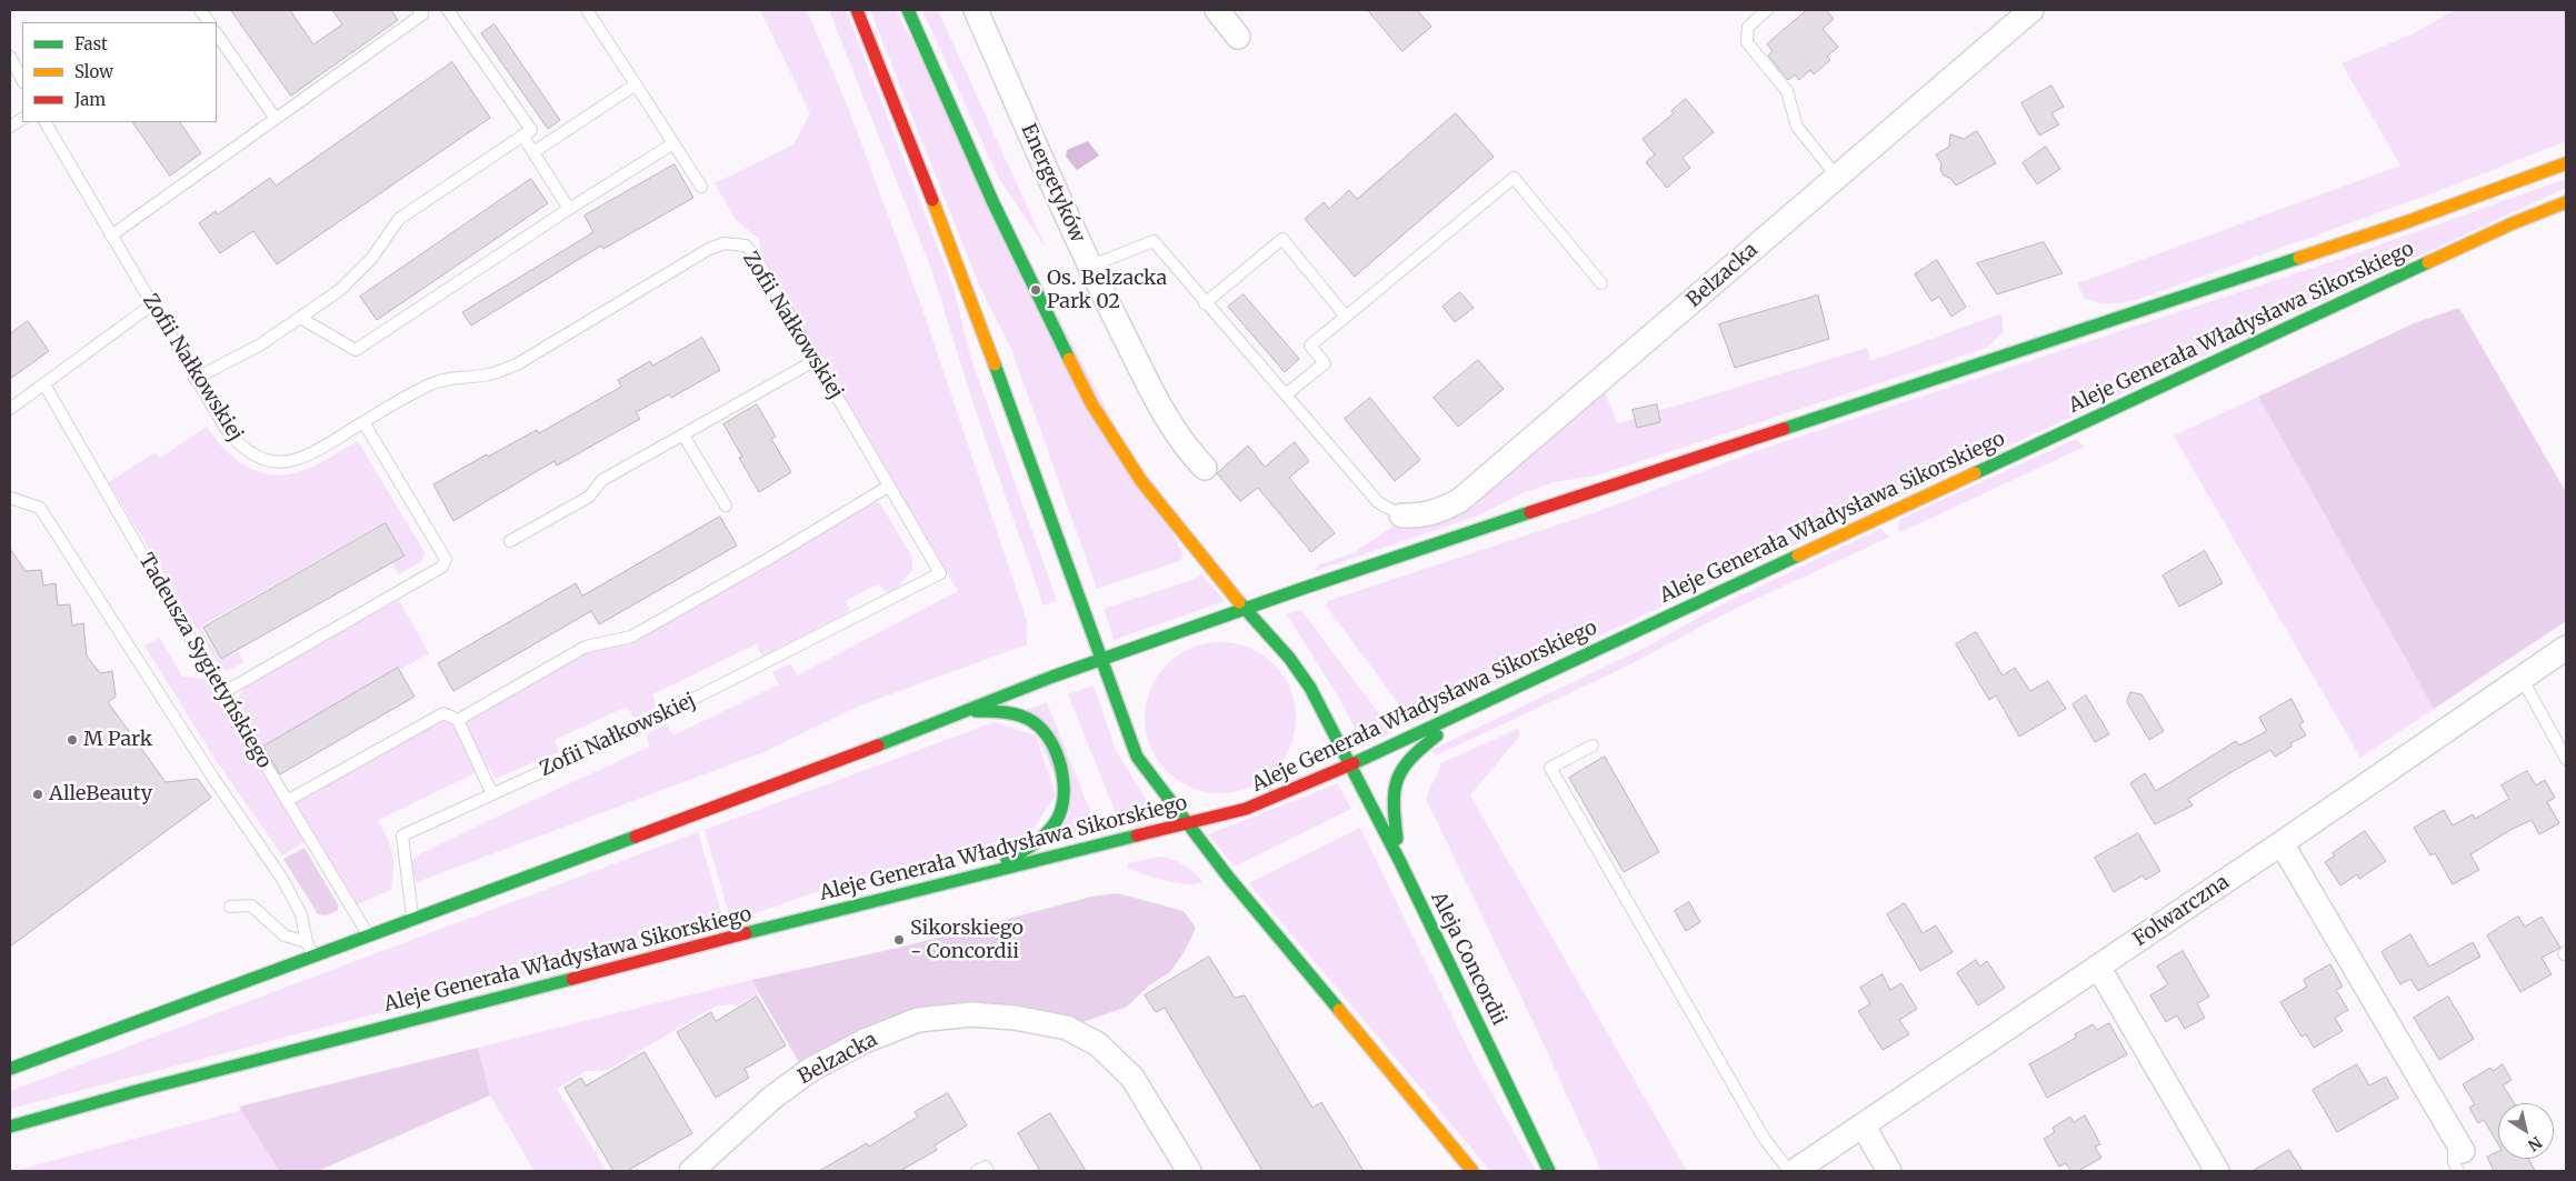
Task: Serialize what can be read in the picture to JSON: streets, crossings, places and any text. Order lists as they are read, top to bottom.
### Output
{
  "streets": {
    "main road": ["Aleje Generała Władysława Sikorskiego", "Aleja Concordii"],
    "street": ["Energetyków", "Belzacka", "Folwarczna"],
    "lane": ["Zofii Nałkowskiej", "Tadeusza Sygietyńskiego"]
  },
  "crossings": [
    ["Zofii Nałkowskiej", "Aleje Generała Władysława Sikorskiego"],
    ["Aleje Generała Władysława Sikorskiego", "Tadeusza Sygietyńskiego"],
    ["Aleje Generała Władysława Sikorskiego", "Aleja Concordii"]
  ],
  "places": [
    "Os. Belzacka Park 02",
    "M Park",
    "AlleBeauty",
    "Sikorskiego - Concordii"
  ],
  "legend": ["Fast", "Slow", "Jam"],
  "north": "bottom right"
}
